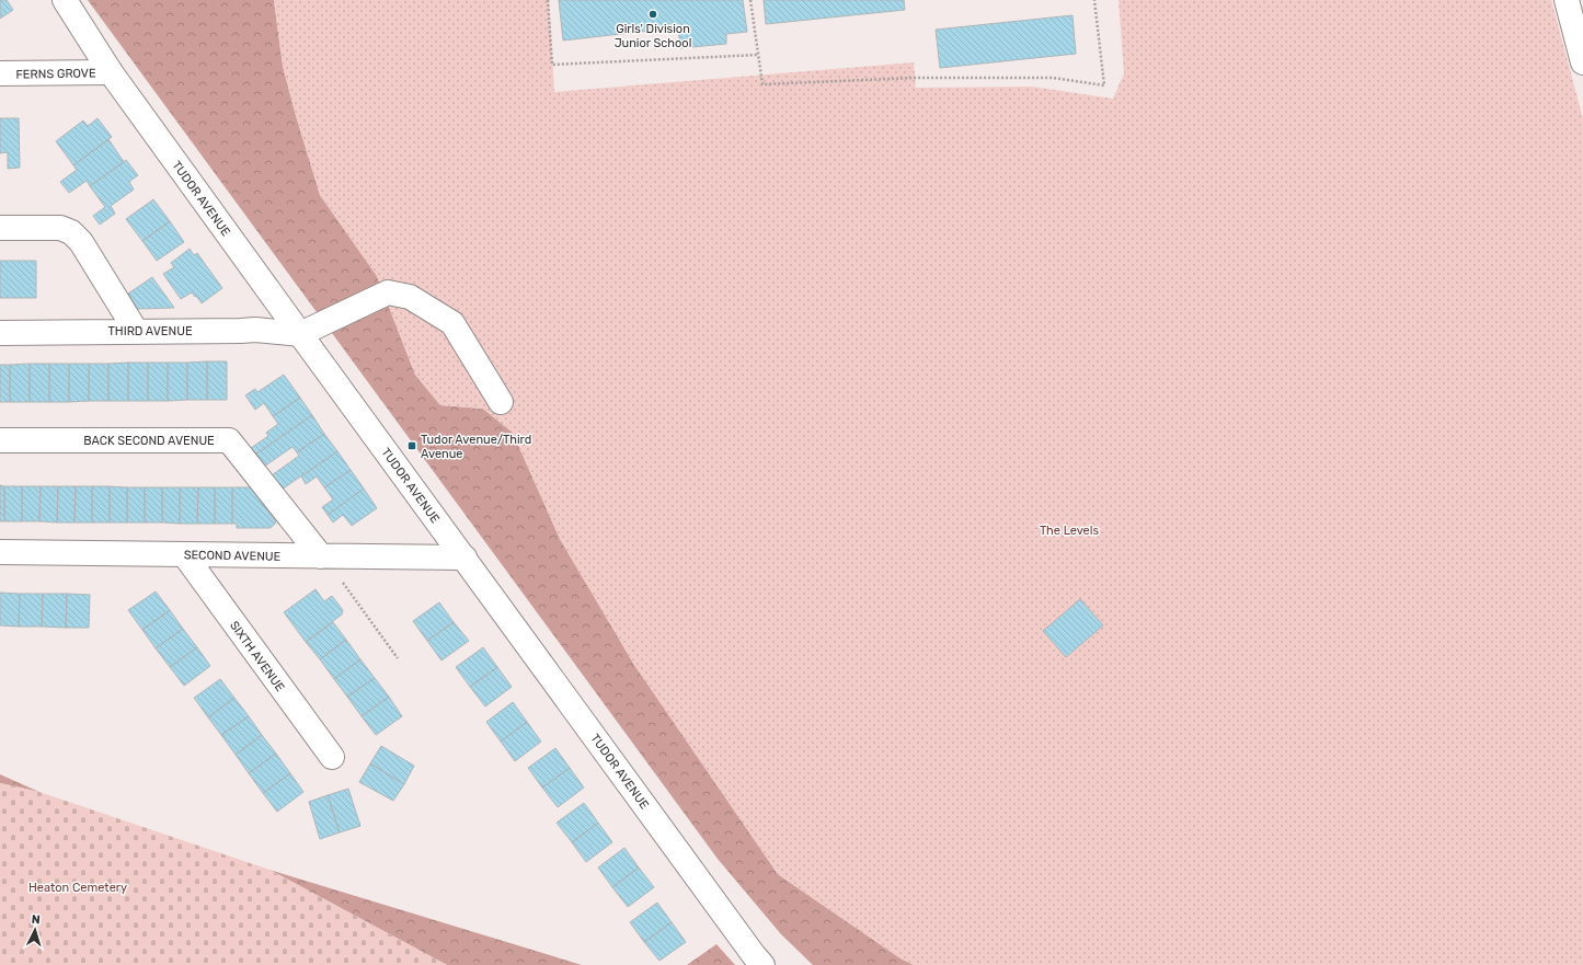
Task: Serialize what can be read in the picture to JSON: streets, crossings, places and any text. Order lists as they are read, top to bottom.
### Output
{
  "streets": {
    "street": [
      "FERNS GROVE",
      "TUDOR AVENUE",
      "THIRD AVENUE",
      "BACK SECOND AVENUE",
      "SECOND AVENUE",
      "SIXTH AVENUE"
    ]
  },
  "crossings": [
    ["FERNS GROVE", "TUDOR AVENUE"],
    ["TUDOR AVENUE", "THIRD AVENUE"],
    ["TUDOR AVENUE", "SECOND AVENUE"],
    ["BACK SECOND AVENUE", "SECOND AVENUE"],
    ["SECOND AVENUE", "SIXTH AVENUE"]
  ],
  "parks": ["The Levels", "Heaton Cemetery"],
  "places": {
    "other": ["Girls' Division Junior School"],
    "transit": ["Tudor Avenue/Third Avenue"]
  },
  "north": "top"
}
